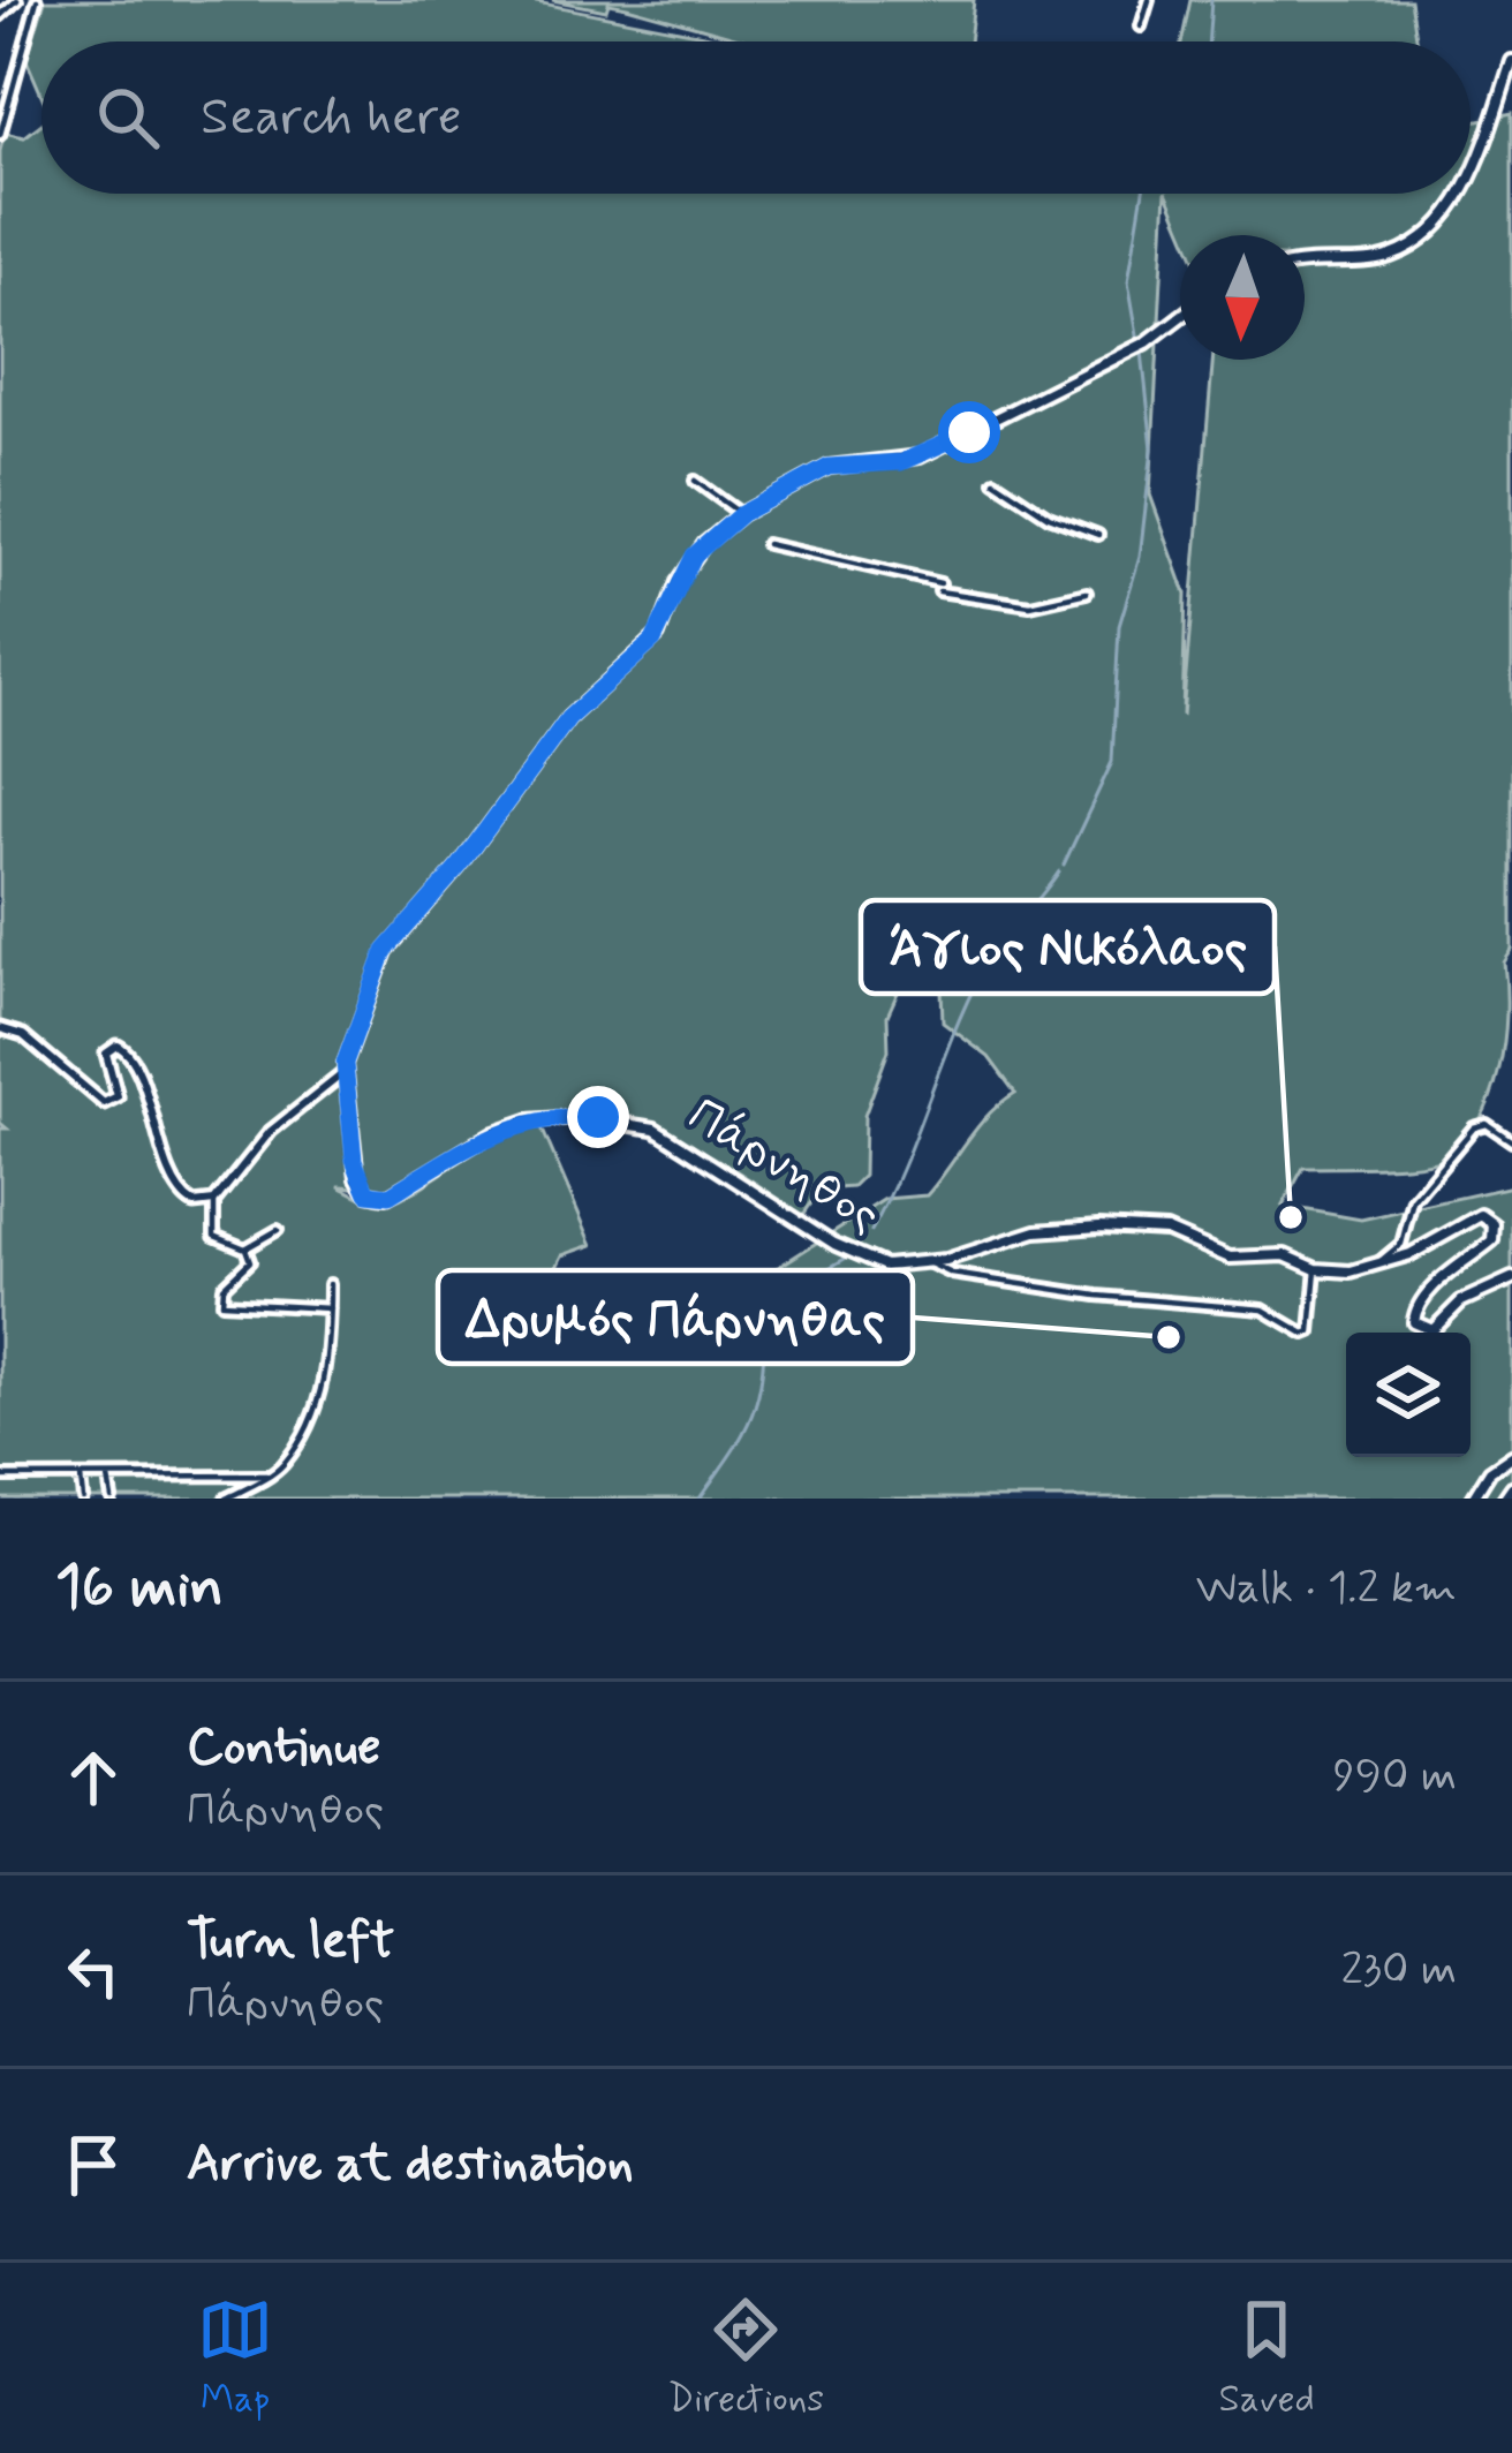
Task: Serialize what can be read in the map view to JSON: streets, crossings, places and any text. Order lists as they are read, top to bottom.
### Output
{
  "streets": {
    "main road": ["Πάρνηθος"]
  },
  "places": ["Άγιος Νικόλαος", "Δρυμός Πάρνηθας"],
  "north": "bottom",
  "page": {
    "search": "Search here",
    "heading": ["16 min", "Walk · 1.2 km"],
    "list": [
      ["Continue", "Πάρνηθος", "990 m"],
      ["Turn left", "Πάρνηθος", "230 m"],
      "Arrive at destination"
    ],
    "nav": ["Map", "Directions", "Saved"]
  }
}
